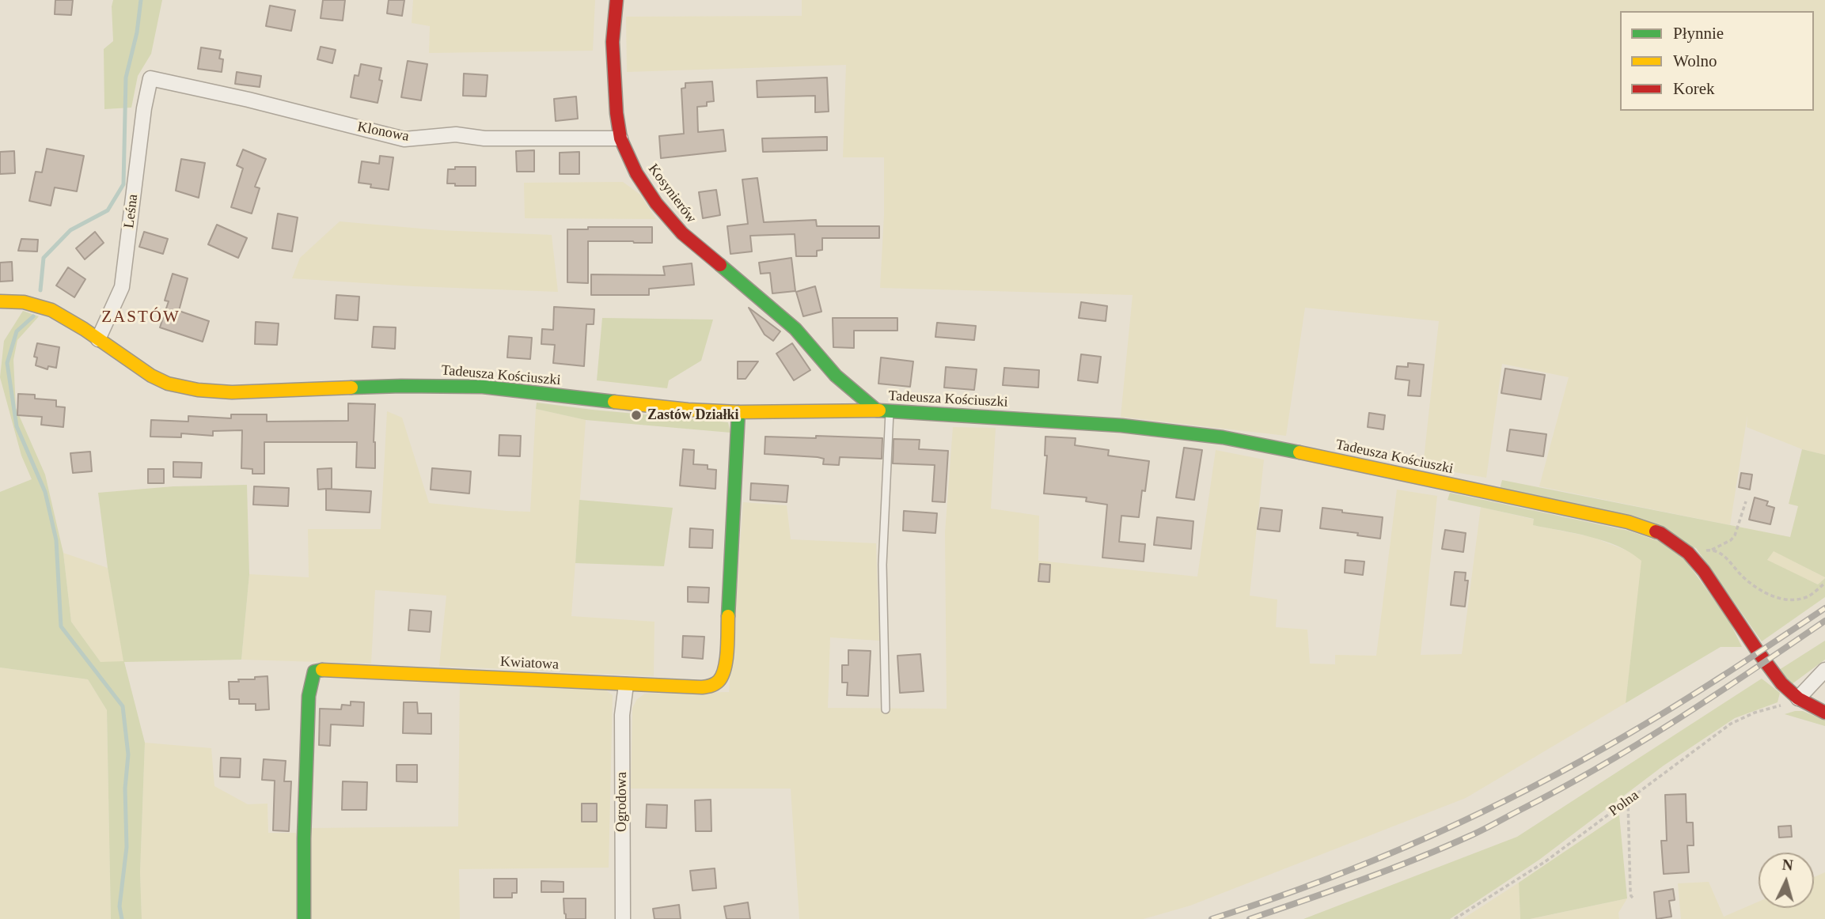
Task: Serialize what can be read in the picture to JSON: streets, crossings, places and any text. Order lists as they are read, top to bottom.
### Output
{
  "streets": {
    "street": [
      "Klonowa",
      "Kosynierów",
      "Leśna",
      "Tadeusza Kościuszki",
      "Kwiatowa",
      "Ogrodowa"
    ],
    "path": ["Polna"]
  },
  "crossings": [
    ["Klonowa", "Kosynierów"],
    ["Klonowa", "Leśna"],
    ["Kosynierów", "Tadeusza Kościuszki"],
    ["Leśna", "Tadeusza Kościuszki"],
    ["Tadeusza Kościuszki", "Kwiatowa"],
    ["Tadeusza Kościuszki", "Polna"],
    ["Kwiatowa", "Ogrodowa"]
  ],
  "districts": ["ZASTÓW"],
  "places": ["Zastów Działki"],
  "legend": ["Płynnie", "Wolno", "Korek"],
  "north": "top"
}
